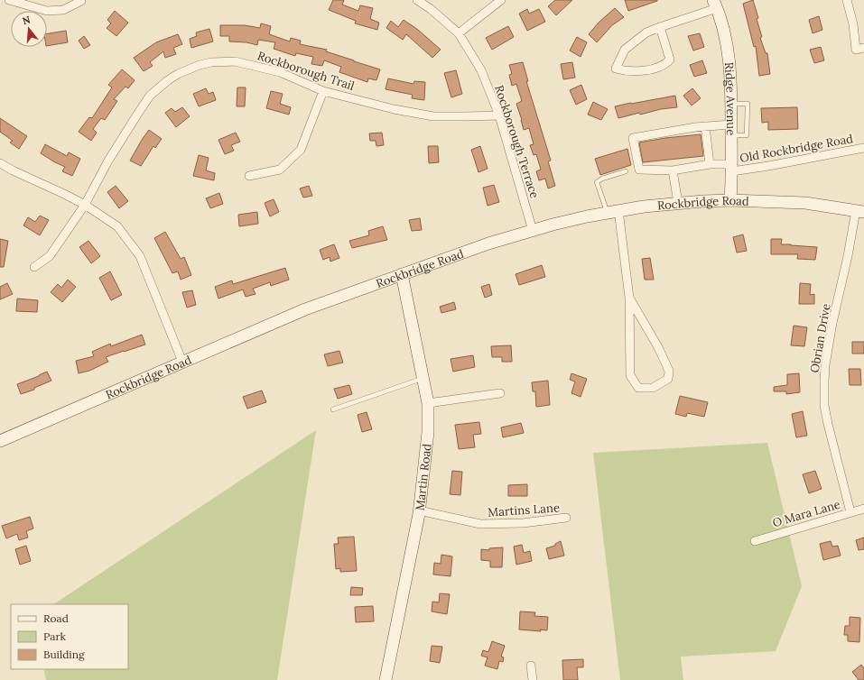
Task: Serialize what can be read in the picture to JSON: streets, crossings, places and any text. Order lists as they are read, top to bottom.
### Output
{
  "streets": {
    "main road": ["Ridge Avenue", "Rockbridge Road", "Martin Road"],
    "street": [
      "Rockborough Trail",
      "Rockborough Terrace",
      "Old Rockbridge Road",
      "Obrian Drive",
      "Martins Lane",
      "O Mara Lane"
    ]
  },
  "crossings": [
    ["Rockborough Trail", "Rockborough Terrace"],
    ["Ridge Avenue", "Old Rockbridge Road"],
    ["Ridge Avenue", "Rockbridge Road"],
    ["Rockborough Terrace", "Rockbridge Road"],
    ["Rockbridge Road", "Obrian Drive"],
    ["Rockbridge Road", "Martin Road"],
    ["Obrian Drive", "O Mara Lane"],
    ["Martin Road", "Martins Lane"]
  ],
  "legend": ["Road", "Park", "Building"],
  "north": "top"
}
